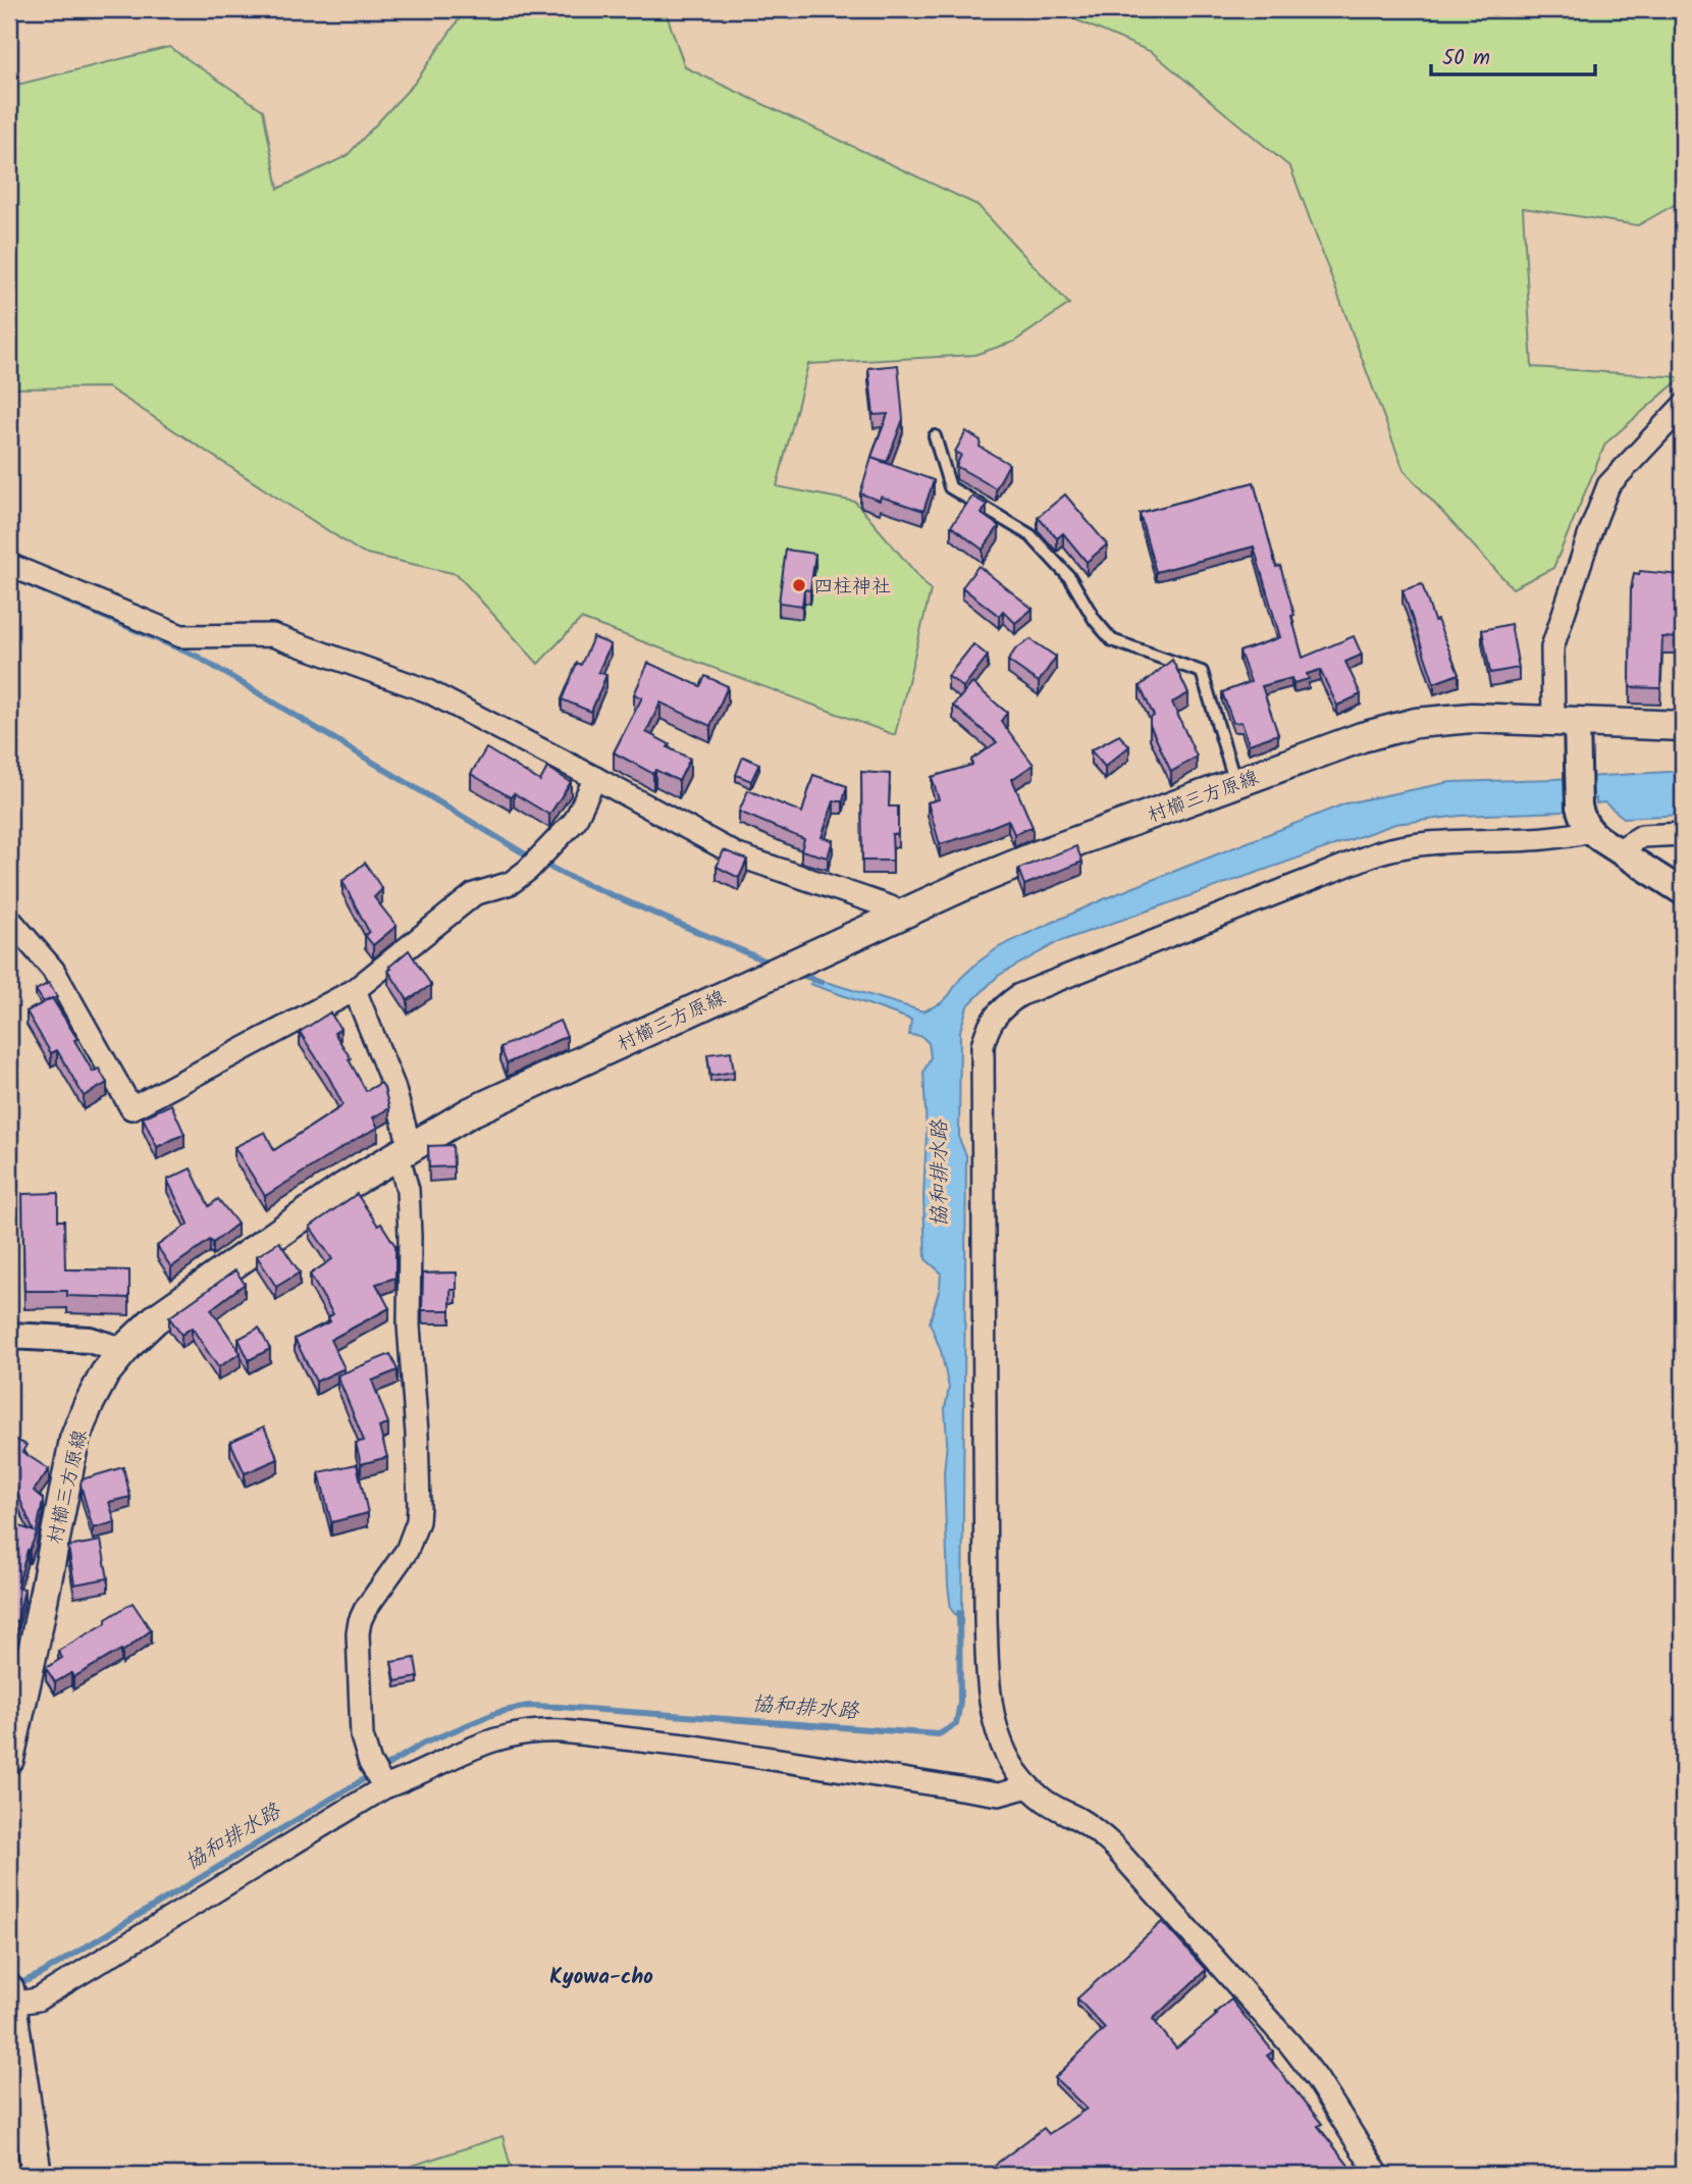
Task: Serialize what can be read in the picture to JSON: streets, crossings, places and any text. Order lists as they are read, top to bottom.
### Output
{
  "streets": {
    "main road": ["村櫛三方原線"]
  },
  "districts": ["Kyowa-cho"],
  "water": ["協和排水路"],
  "places": ["四柱神社"],
  "scale_bar": "50 m"
}
